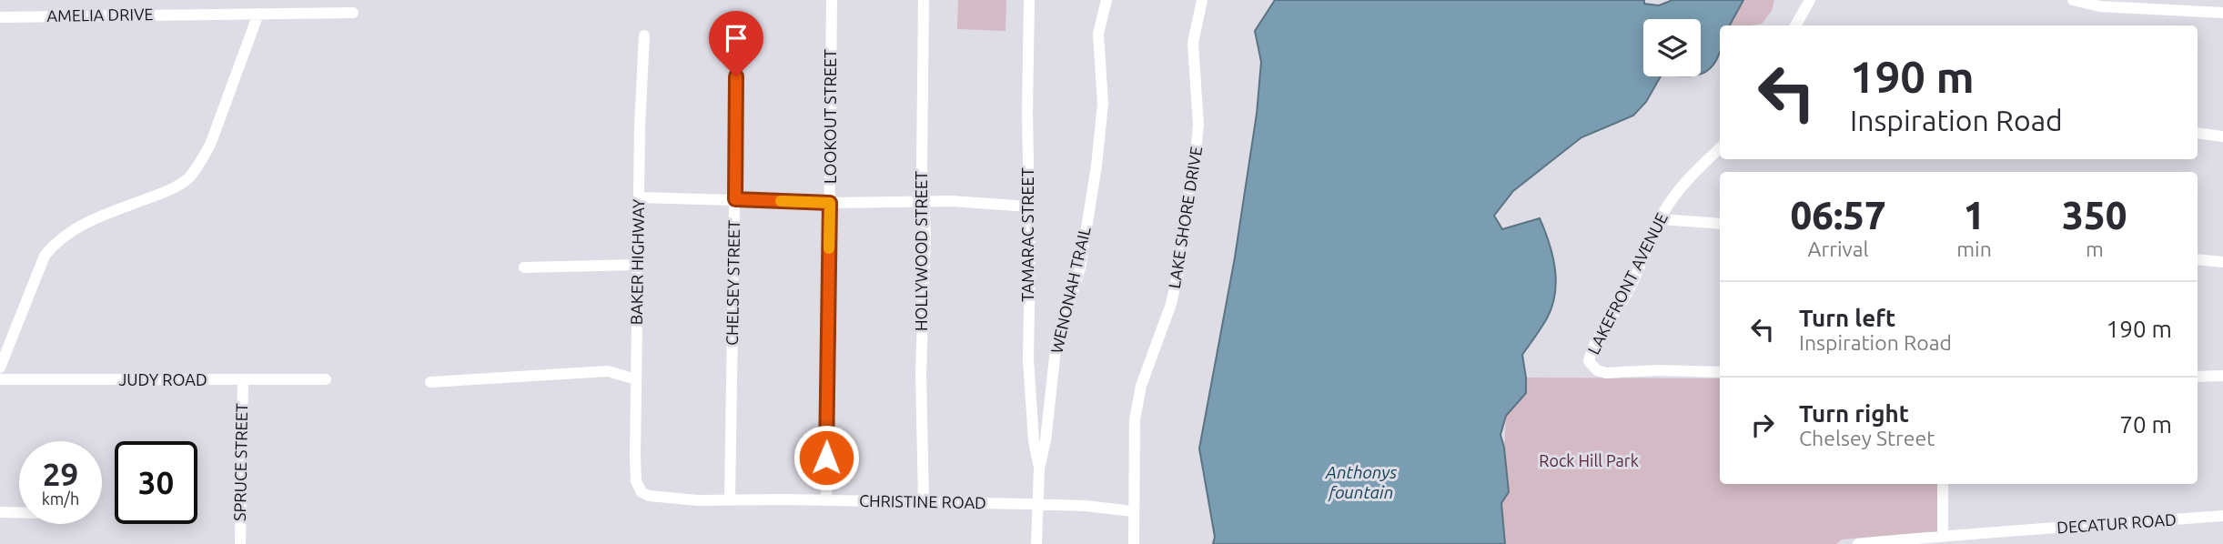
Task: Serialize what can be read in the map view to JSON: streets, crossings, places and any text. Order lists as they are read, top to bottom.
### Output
{
  "streets": {
    "street": [
      "AMELIA DRIVE",
      "LOOKOUT STREET",
      "LAKE SHORE DRIVE",
      "TAMARAC STREET",
      "HOLLYWOOD STREET",
      "BAKER HIGHWAY",
      "CHELSEY STREET",
      "LAKEFRONT AVENUE",
      "WENONAH TRAIL",
      "JUDY ROAD",
      "SPRUCE STREET",
      "CHRISTINE ROAD",
      "DECATUR ROAD"
    ]
  },
  "crossings": [
    ["LOOKOUT STREET", "CHRISTINE ROAD"],
    ["LAKE SHORE DRIVE", "CHRISTINE ROAD"],
    ["TAMARAC STREET", "WENONAH TRAIL"],
    ["HOLLYWOOD STREET", "CHRISTINE ROAD"],
    ["BAKER HIGHWAY", "CHRISTINE ROAD"],
    ["CHELSEY STREET", "CHRISTINE ROAD"],
    ["WENONAH TRAIL", "CHRISTINE ROAD"],
    ["JUDY ROAD", "SPRUCE STREET"]
  ],
  "water": ["Anthonys fountain"],
  "parks": ["Rock Hill Park"],
  "page": {
    "turn": ["190 m", "Inspiration Road"],
    "eta": [
      "06:57",
      "Arrival",
      "1",
      "min",
      "350",
      "m"
    ],
    "list": [
      {
        "name": "Turn left",
        "note": "Inspiration Road",
        "value": "190 m"
      },
      {
        "name": "Turn right",
        "note": "Chelsey Street",
        "value": "70 m"
      }
    ],
    "speed": "29 km/h",
    "limit": "30"
  }
}
